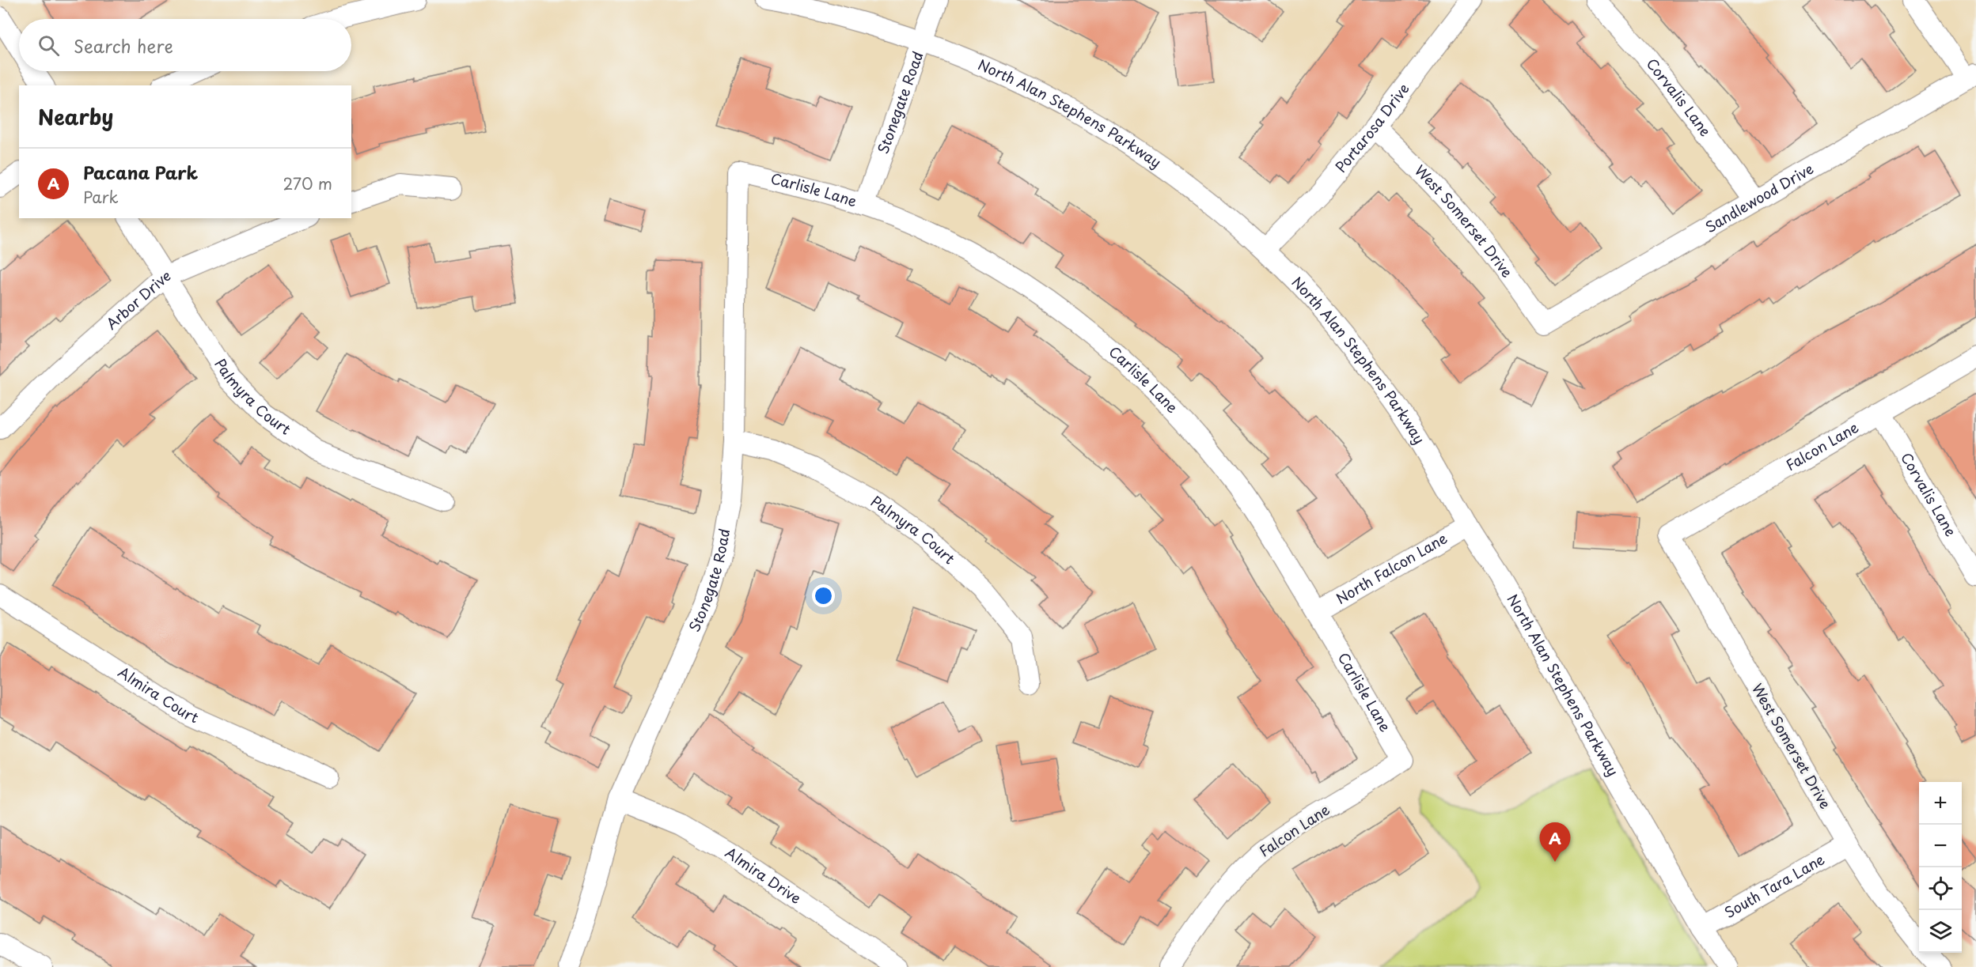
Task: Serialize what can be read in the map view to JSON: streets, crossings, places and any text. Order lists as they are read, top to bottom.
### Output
{
  "streets": {
    "street": [
      "Corvalis Lane",
      "Stonegate Road",
      "North Alan Stephens Parkway",
      "Portarosa Drive",
      "Carlisle Lane",
      "Sandlewood Drive",
      "West Somerset Drive",
      "Arbor Drive",
      "Palmyra Court",
      "Falcon Lane",
      "North Falcon Lane",
      "Almira Court",
      "Almira Drive",
      "South Tara Lane"
    ]
  },
  "crossings": [
    ["Corvalis Lane", "Sandlewood Drive"],
    ["Corvalis Lane", "Falcon Lane"],
    ["Stonegate Road", "North Alan Stephens Parkway"],
    ["Stonegate Road", "Carlisle Lane"],
    ["Stonegate Road", "Palmyra Court"],
    ["Stonegate Road", "Almira Drive"],
    ["North Alan Stephens Parkway", "Portarosa Drive"],
    ["North Alan Stephens Parkway", "North Falcon Lane"],
    ["North Alan Stephens Parkway", "South Tara Lane"],
    ["Portarosa Drive", "West Somerset Drive"],
    ["Carlisle Lane", "Falcon Lane"],
    ["Carlisle Lane", "North Falcon Lane"],
    ["Sandlewood Drive", "West Somerset Drive"],
    ["West Somerset Drive", "Falcon Lane"],
    ["West Somerset Drive", "South Tara Lane"],
    ["Arbor Drive", "Palmyra Court"]
  ],
  "page": {
    "search": "Search here",
    "heading": "Nearby",
    "list": [
      {
        "mark": "A",
        "name": "Pacana Park",
        "note": "Park",
        "value": "270 m"
      }
    ],
    "map_buttons": ["+", "−"],
    "pins": "A"
  }
}
